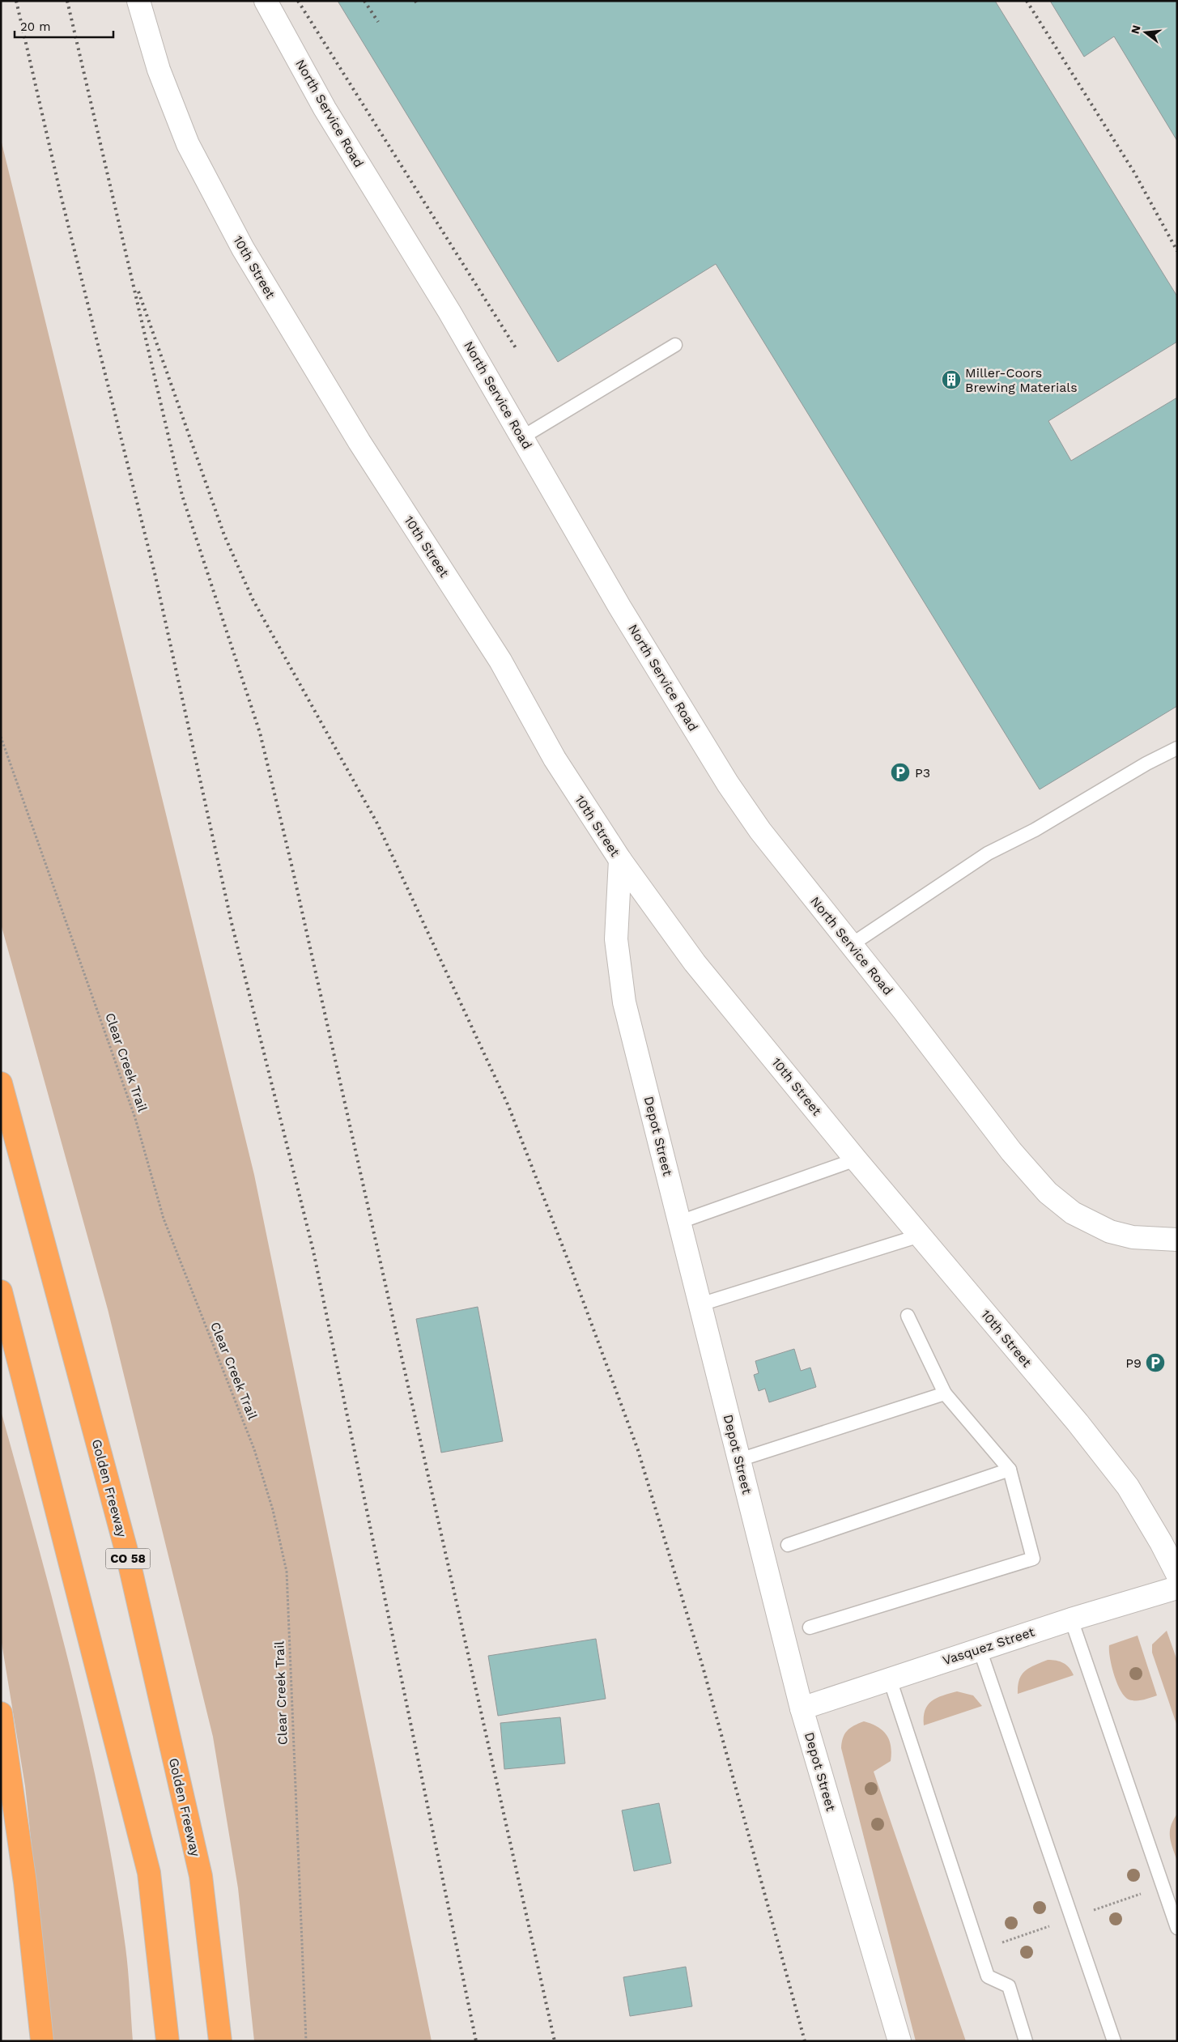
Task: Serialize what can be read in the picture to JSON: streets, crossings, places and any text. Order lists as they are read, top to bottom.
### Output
{
  "streets": {
    "highway": ["Golden Freeway", "CO 58"],
    "street": [
      "North Service Road",
      "10th Street",
      "Depot Street",
      "Vasquez Street"
    ],
    "path": ["Clear Creek Trail"]
  },
  "crossings": [
    ["10th Street", "Depot Street"],
    ["Depot Street", "Vasquez Street"]
  ],
  "places": {
    "building": ["Miller-Coors Brewing Materials"],
    "parking": ["P3", "P9"]
  },
  "scale_bar": "20 m",
  "north": "left"
}
